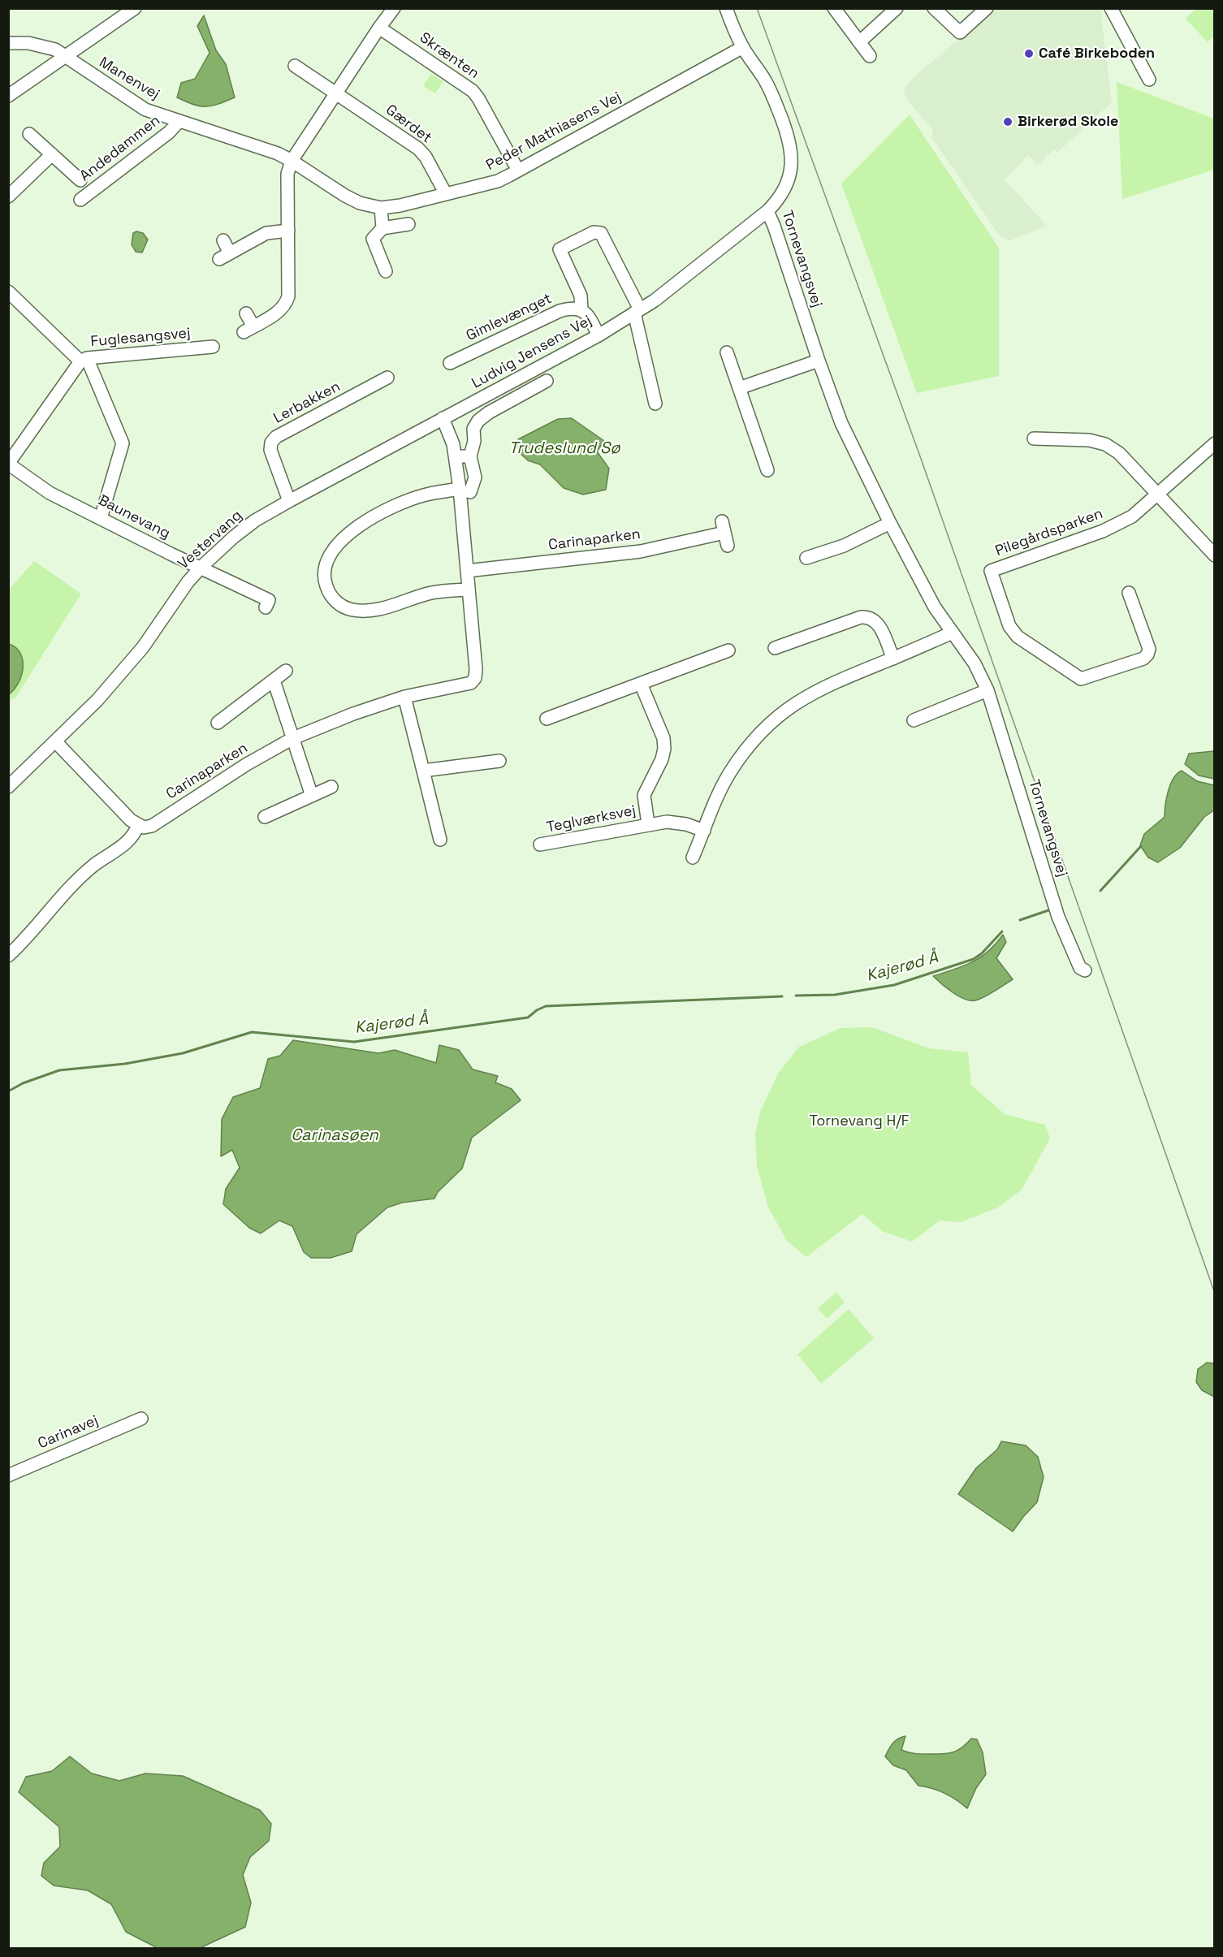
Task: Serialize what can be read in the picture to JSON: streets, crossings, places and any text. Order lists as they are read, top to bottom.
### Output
{
  "streets": {
    "street": [
      "Skrænten",
      "Manenvej",
      "Gærdet",
      "Peder Mathiasens Vej",
      "Andedammen",
      "Tornevangsvej",
      "Gimlevænget",
      "Fuglesangsvej",
      "Ludvig Jensens Vej",
      "Lerbakken",
      "Baunevang",
      "Pilegårdsparken",
      "Vestervang",
      "Carinaparken",
      "Teglværksvej",
      "Carinavej"
    ]
  },
  "crossings": [
    ["Skrænten", "Peder Mathiasens Vej"],
    ["Manenvej", "Peder Mathiasens Vej"],
    ["Manenvej", "Andedammen"],
    ["Gærdet", "Peder Mathiasens Vej"],
    ["Peder Mathiasens Vej", "Tornevangsvej"],
    ["Tornevangsvej", "Ludvig Jensens Vej"],
    ["Gimlevænget", "Ludvig Jensens Vej"],
    ["Fuglesangsvej", "Baunevang"],
    ["Ludvig Jensens Vej", "Vestervang"],
    ["Ludvig Jensens Vej", "Carinaparken"],
    ["Lerbakken", "Vestervang"],
    ["Baunevang", "Vestervang"],
    ["Vestervang", "Carinaparken"]
  ],
  "water": ["Trudeslund Sø", "Kajerød Å", "Carinasøen"],
  "parks": ["Tornevang H/F"],
  "places": ["Café Birkeboden", "Birkerød Skole"]
}
